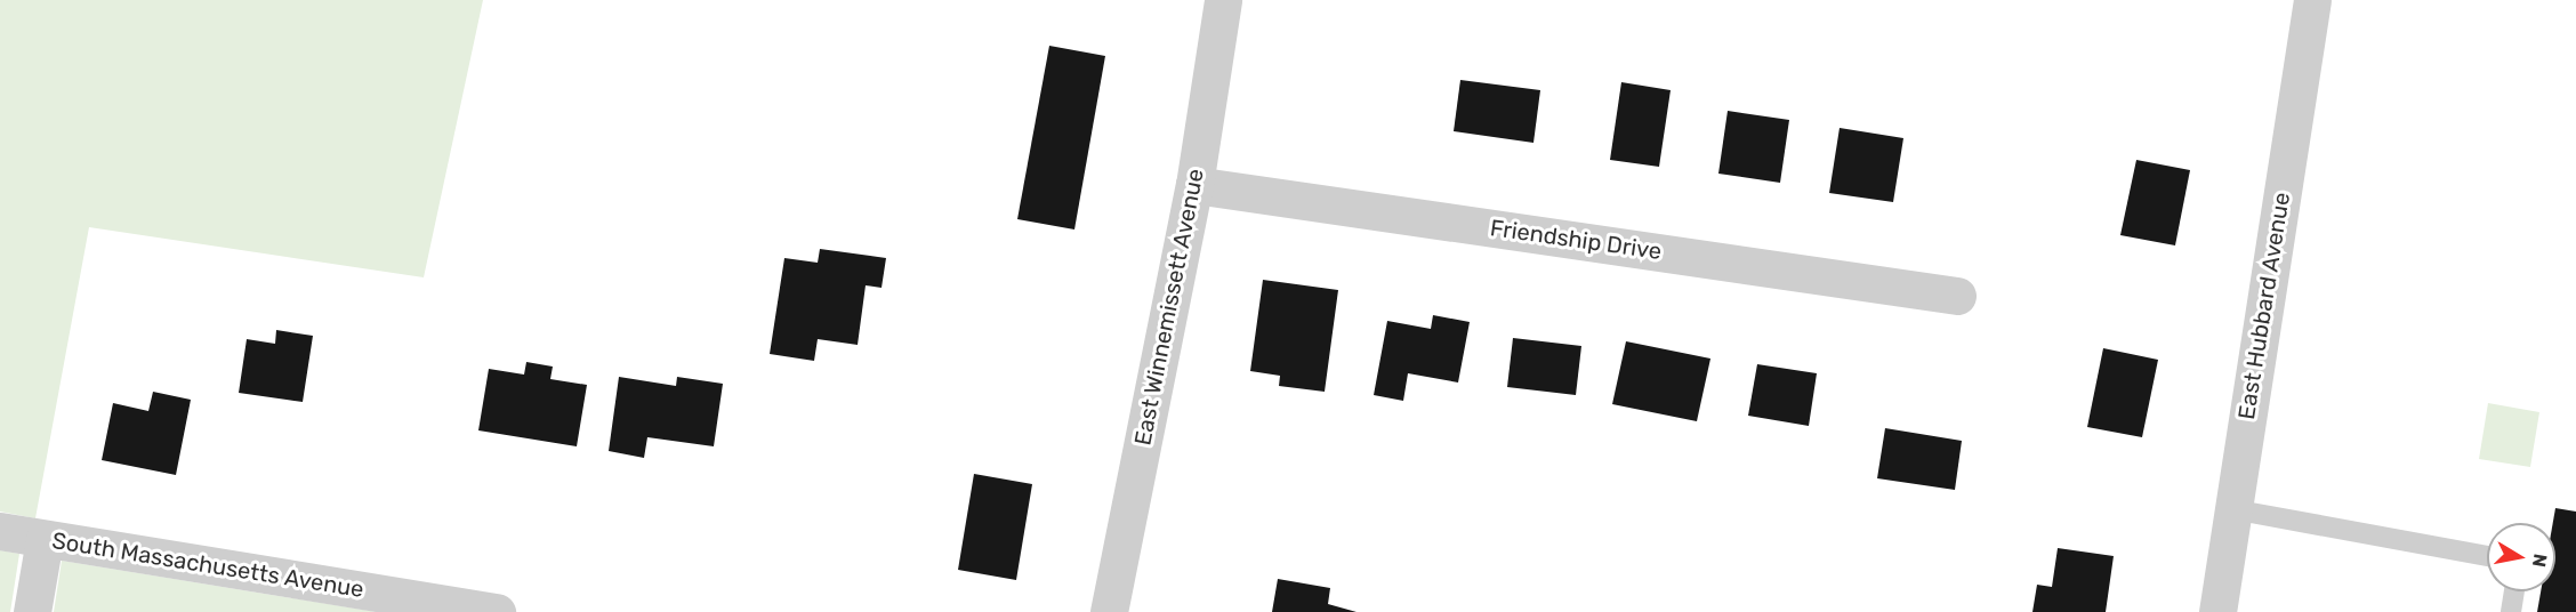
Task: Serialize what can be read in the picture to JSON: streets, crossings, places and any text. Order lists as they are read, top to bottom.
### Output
{
  "streets": {
    "street": [
      "Friendship Drive",
      "East Hubbard Avenue",
      "East Winnemissett Avenue",
      "South Massachusetts Avenue"
    ]
  },
  "crossings": [
    ["Friendship Drive", "East Winnemissett Avenue"]
  ],
  "north": "right"
}
